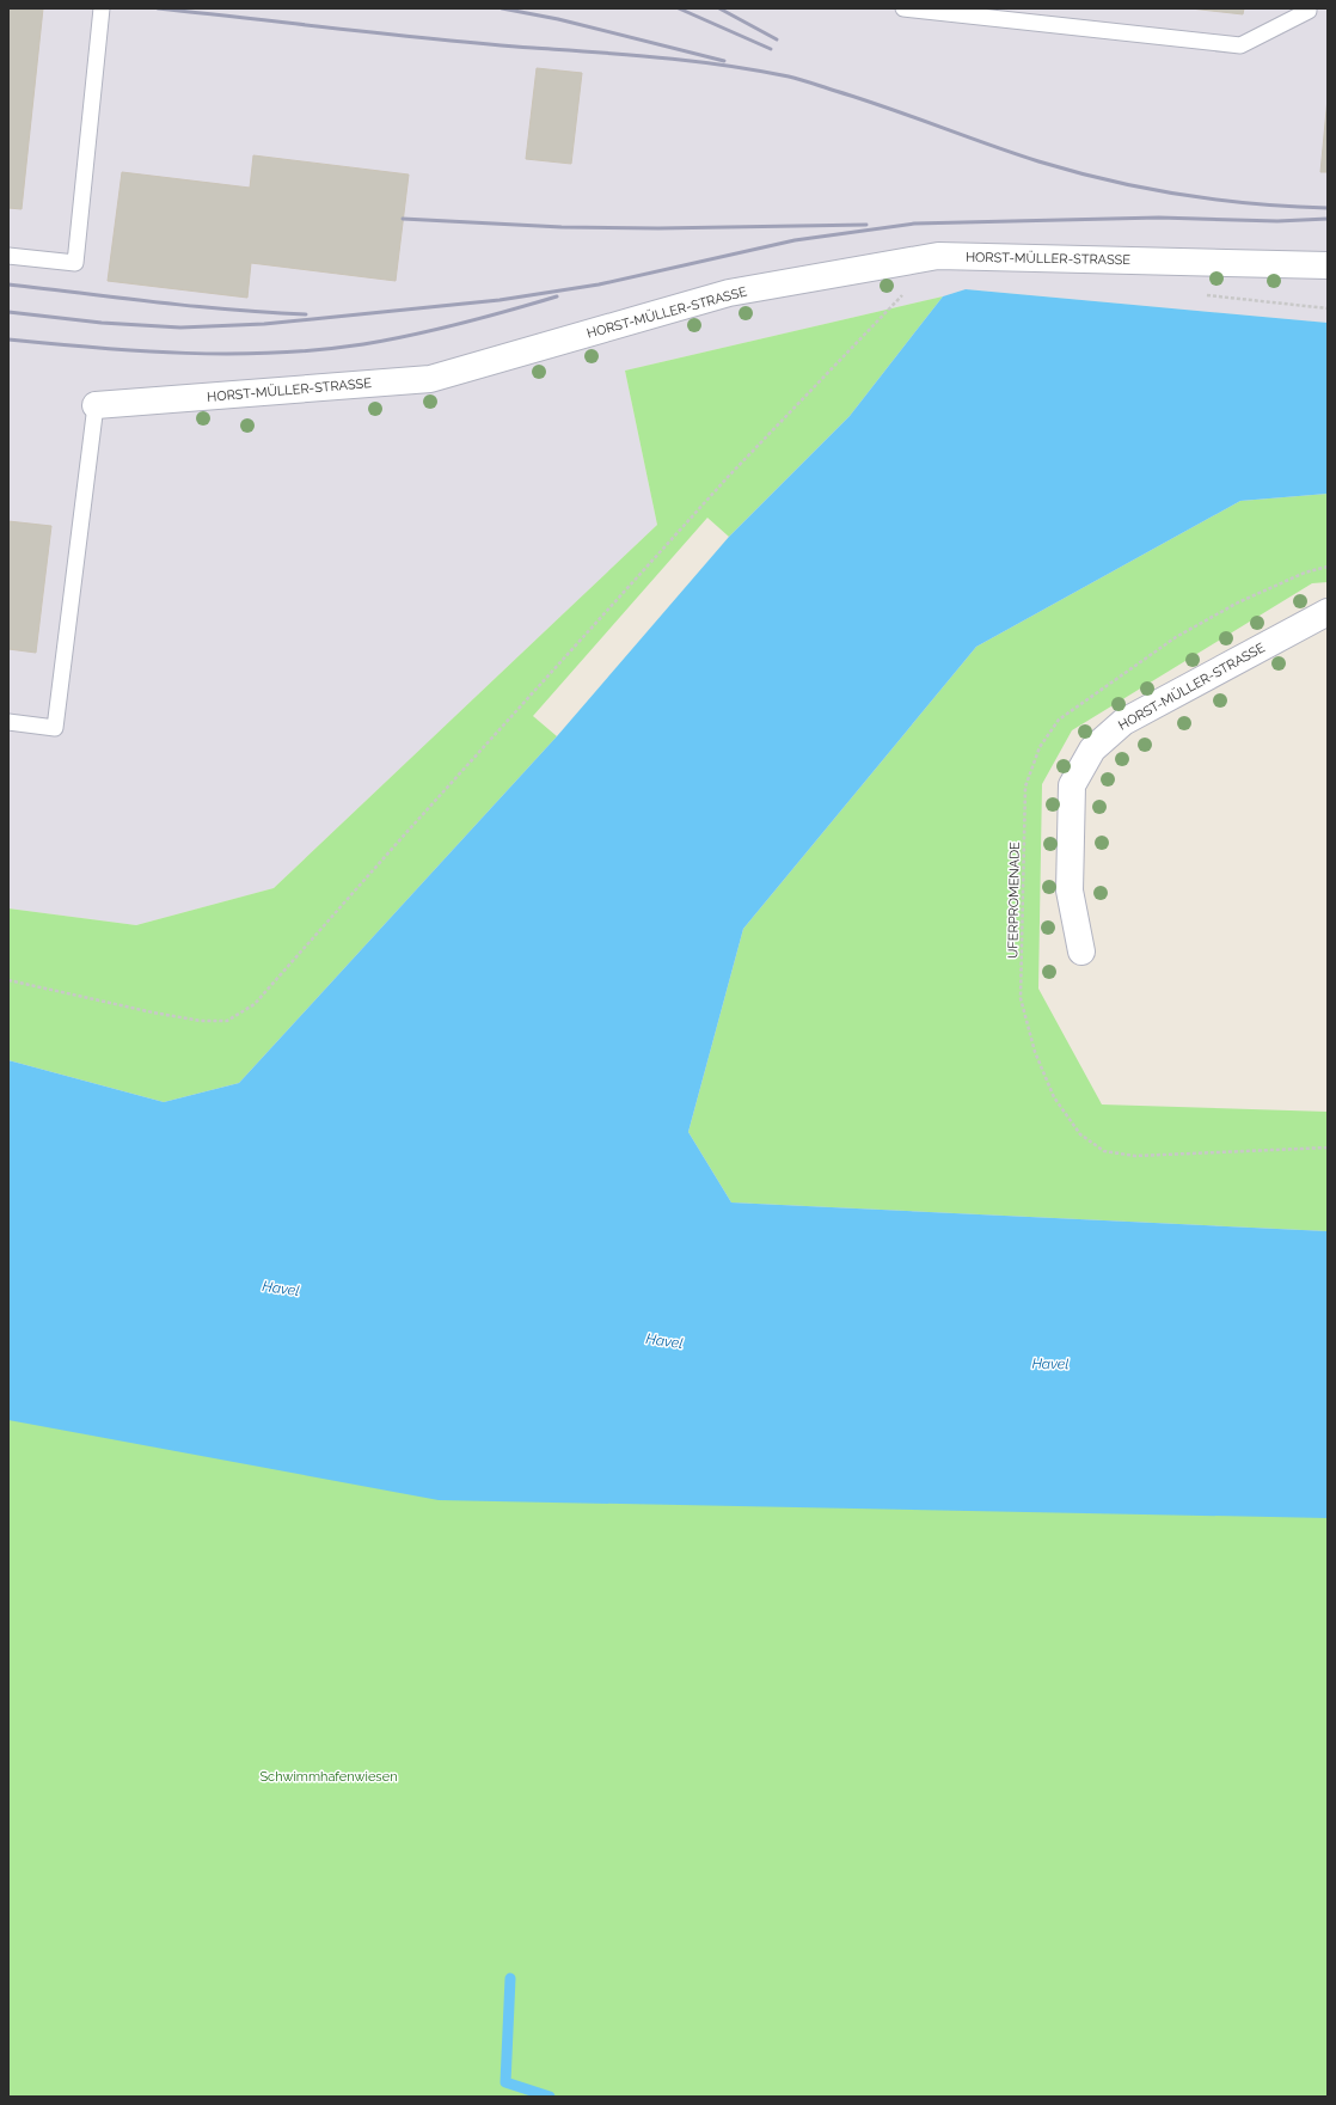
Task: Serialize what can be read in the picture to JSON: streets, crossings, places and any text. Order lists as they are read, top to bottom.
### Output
{
  "streets": {
    "street": ["HORST-MÜLLER-STRASSE"],
    "path": ["UFERPROMENADE"]
  },
  "water": ["Havel"],
  "parks": ["Schwimmhafenwiesen"]
}
